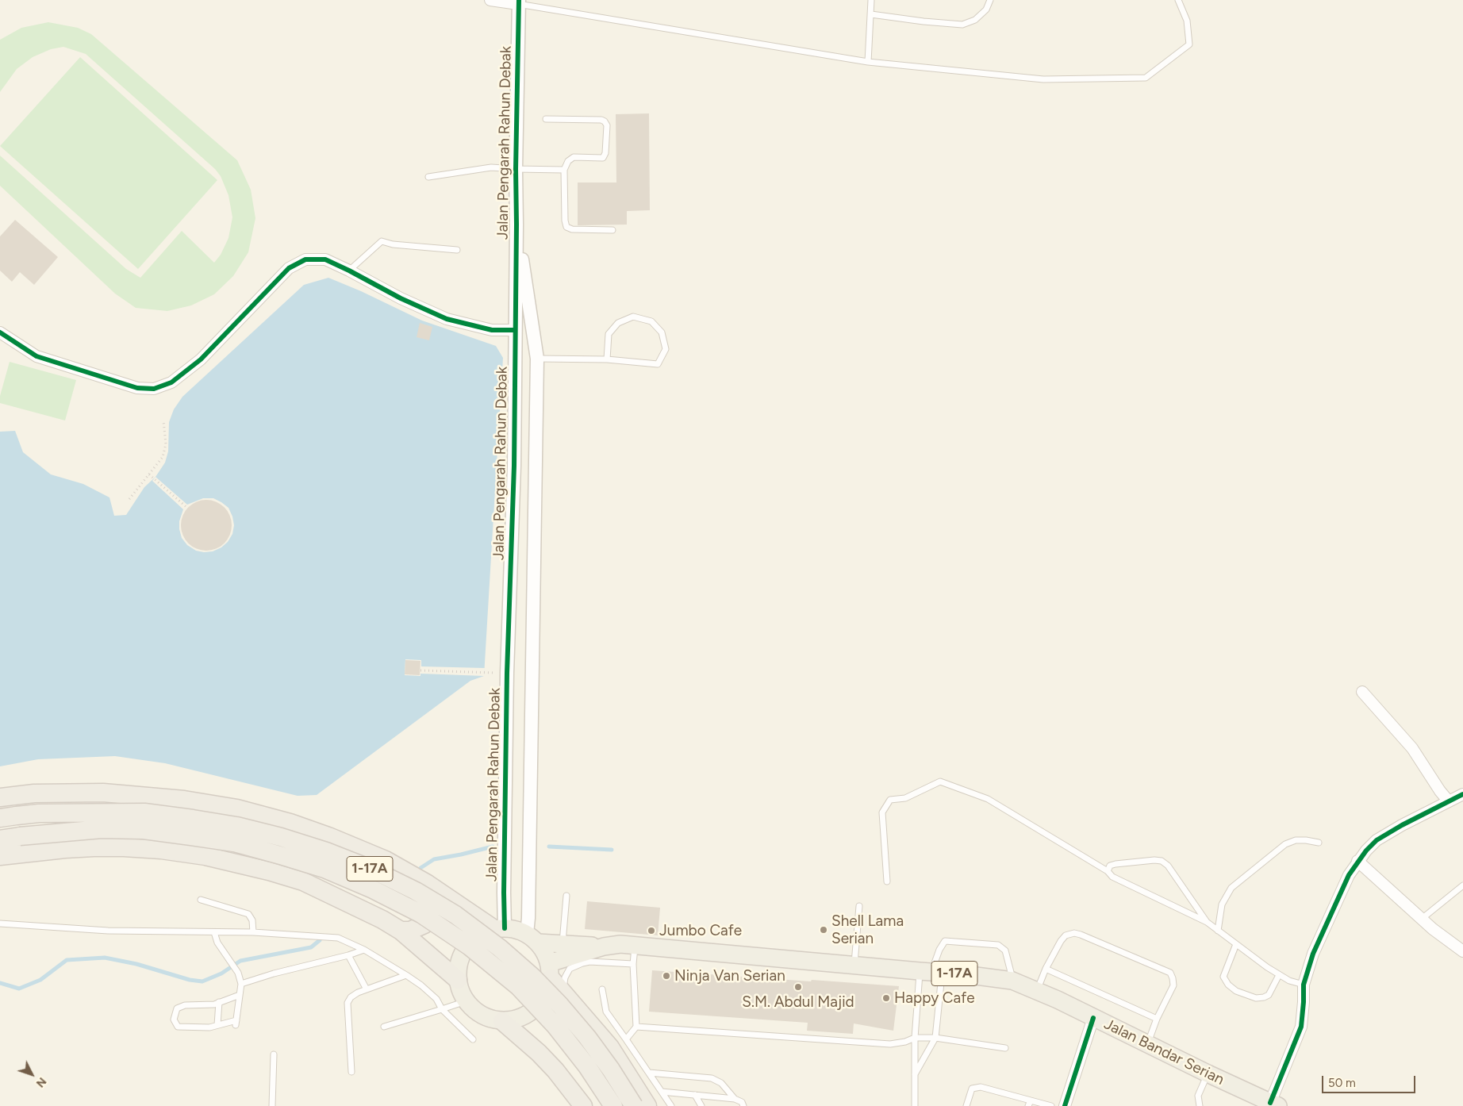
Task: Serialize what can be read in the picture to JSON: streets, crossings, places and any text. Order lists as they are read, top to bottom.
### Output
{
  "streets": {
    "highway": ["1-17A"],
    "main road": ["Jalan Bandar Serian"],
    "street": ["Jalan Pengarah Rahun Debak"]
  },
  "crossings": [
    ["Jalan Pengarah Rahun Debak", "1-17A"],
    ["Jalan Pengarah Rahun Debak", "Jalan Bandar Serian"],
    ["1-17A", "Jalan Bandar Serian"]
  ],
  "places": [
    "Shell Lama Serian",
    "Jumbo Cafe",
    "Ninja Van Serian",
    "S.M. Abdul Majid",
    "Happy Cafe"
  ],
  "scale_bar": "50 m",
  "north": "bottom right"
}
